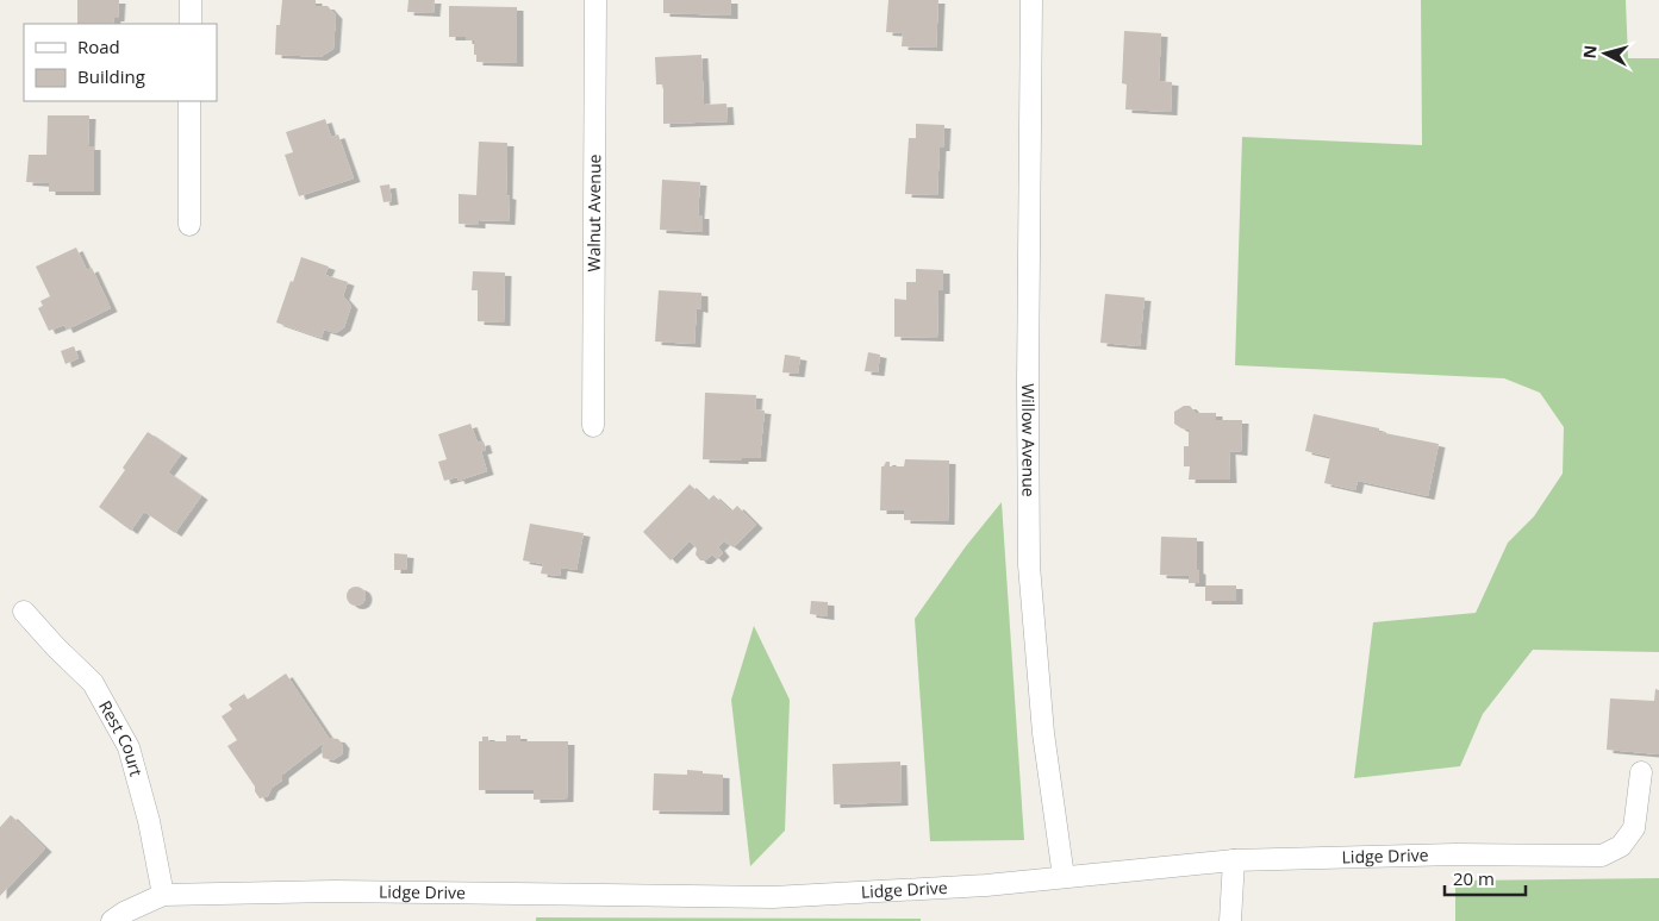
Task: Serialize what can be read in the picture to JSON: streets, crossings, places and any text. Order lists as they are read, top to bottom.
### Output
{
  "streets": {
    "street": [
      "Walnut Avenue",
      "Willow Avenue",
      "Rest Court",
      "Lidge Drive"
    ]
  },
  "crossings": [
    ["Willow Avenue", "Lidge Drive"],
    ["Rest Court", "Lidge Drive"]
  ],
  "legend": ["Road", "Building"],
  "scale_bar": "20 m",
  "north": "left"
}
